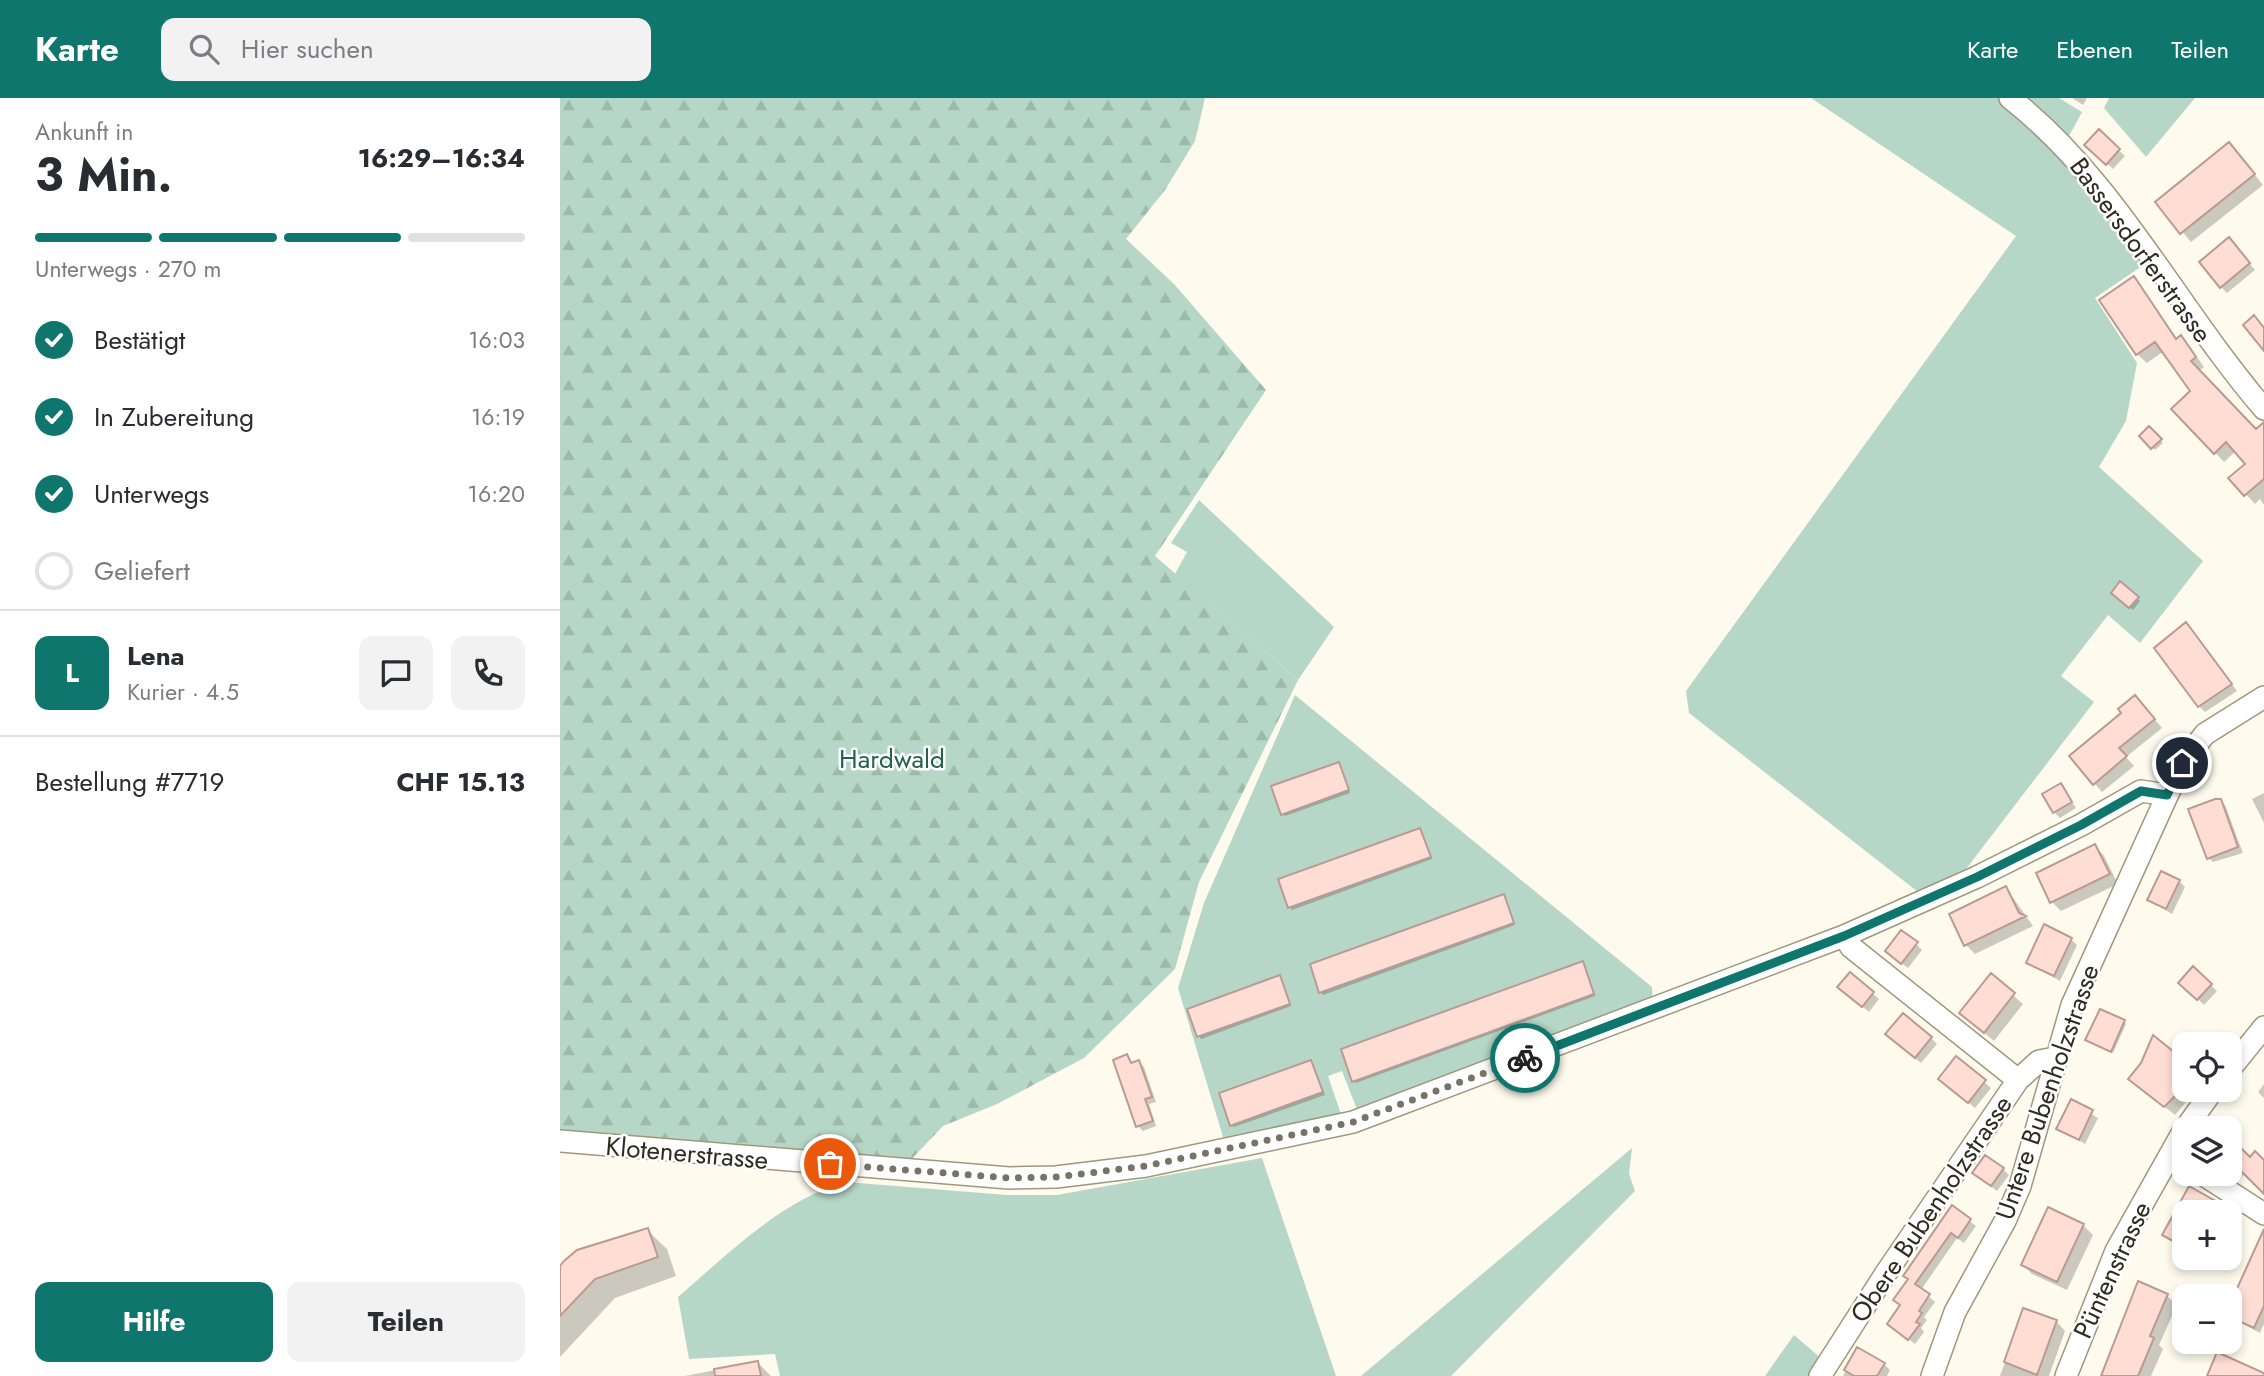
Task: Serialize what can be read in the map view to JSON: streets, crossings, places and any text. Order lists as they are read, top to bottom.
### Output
{
  "streets": {
    "street": [
      "Bassersdorferstrasse",
      "Untere Bubenholzstrasse",
      "Klotenerstrasse",
      "Obere Bubenholzstrasse",
      "Püntenstrasse"
    ]
  },
  "crossings": [
    ["Untere Bubenholzstrasse", "Klotenerstrasse"],
    ["Untere Bubenholzstrasse", "Obere Bubenholzstrasse"]
  ],
  "parks": ["Hardwald"],
  "page": {
    "header": "Karte",
    "search": "Hier suchen",
    "nav": ["Karte", "Ebenen", "Teilen"],
    "heading": ["3 Min.", "Ankunft in", "16:29–16:34"],
    "panel": [
      "Lena",
      "Kurier · 4.5",
      "Bestellung #7719",
      "CHF 15.13"
    ],
    "bar": "Unterwegs · 270 m",
    "list": [
      ["Bestätigt", "16:03"],
      ["In Zubereitung", "16:19"],
      ["Unterwegs", "16:20"],
      "Geliefert"
    ],
    "round": "L",
    "map_buttons": ["+", "−"],
    "buttons": ["Hilfe", "Teilen"]
  }
}
